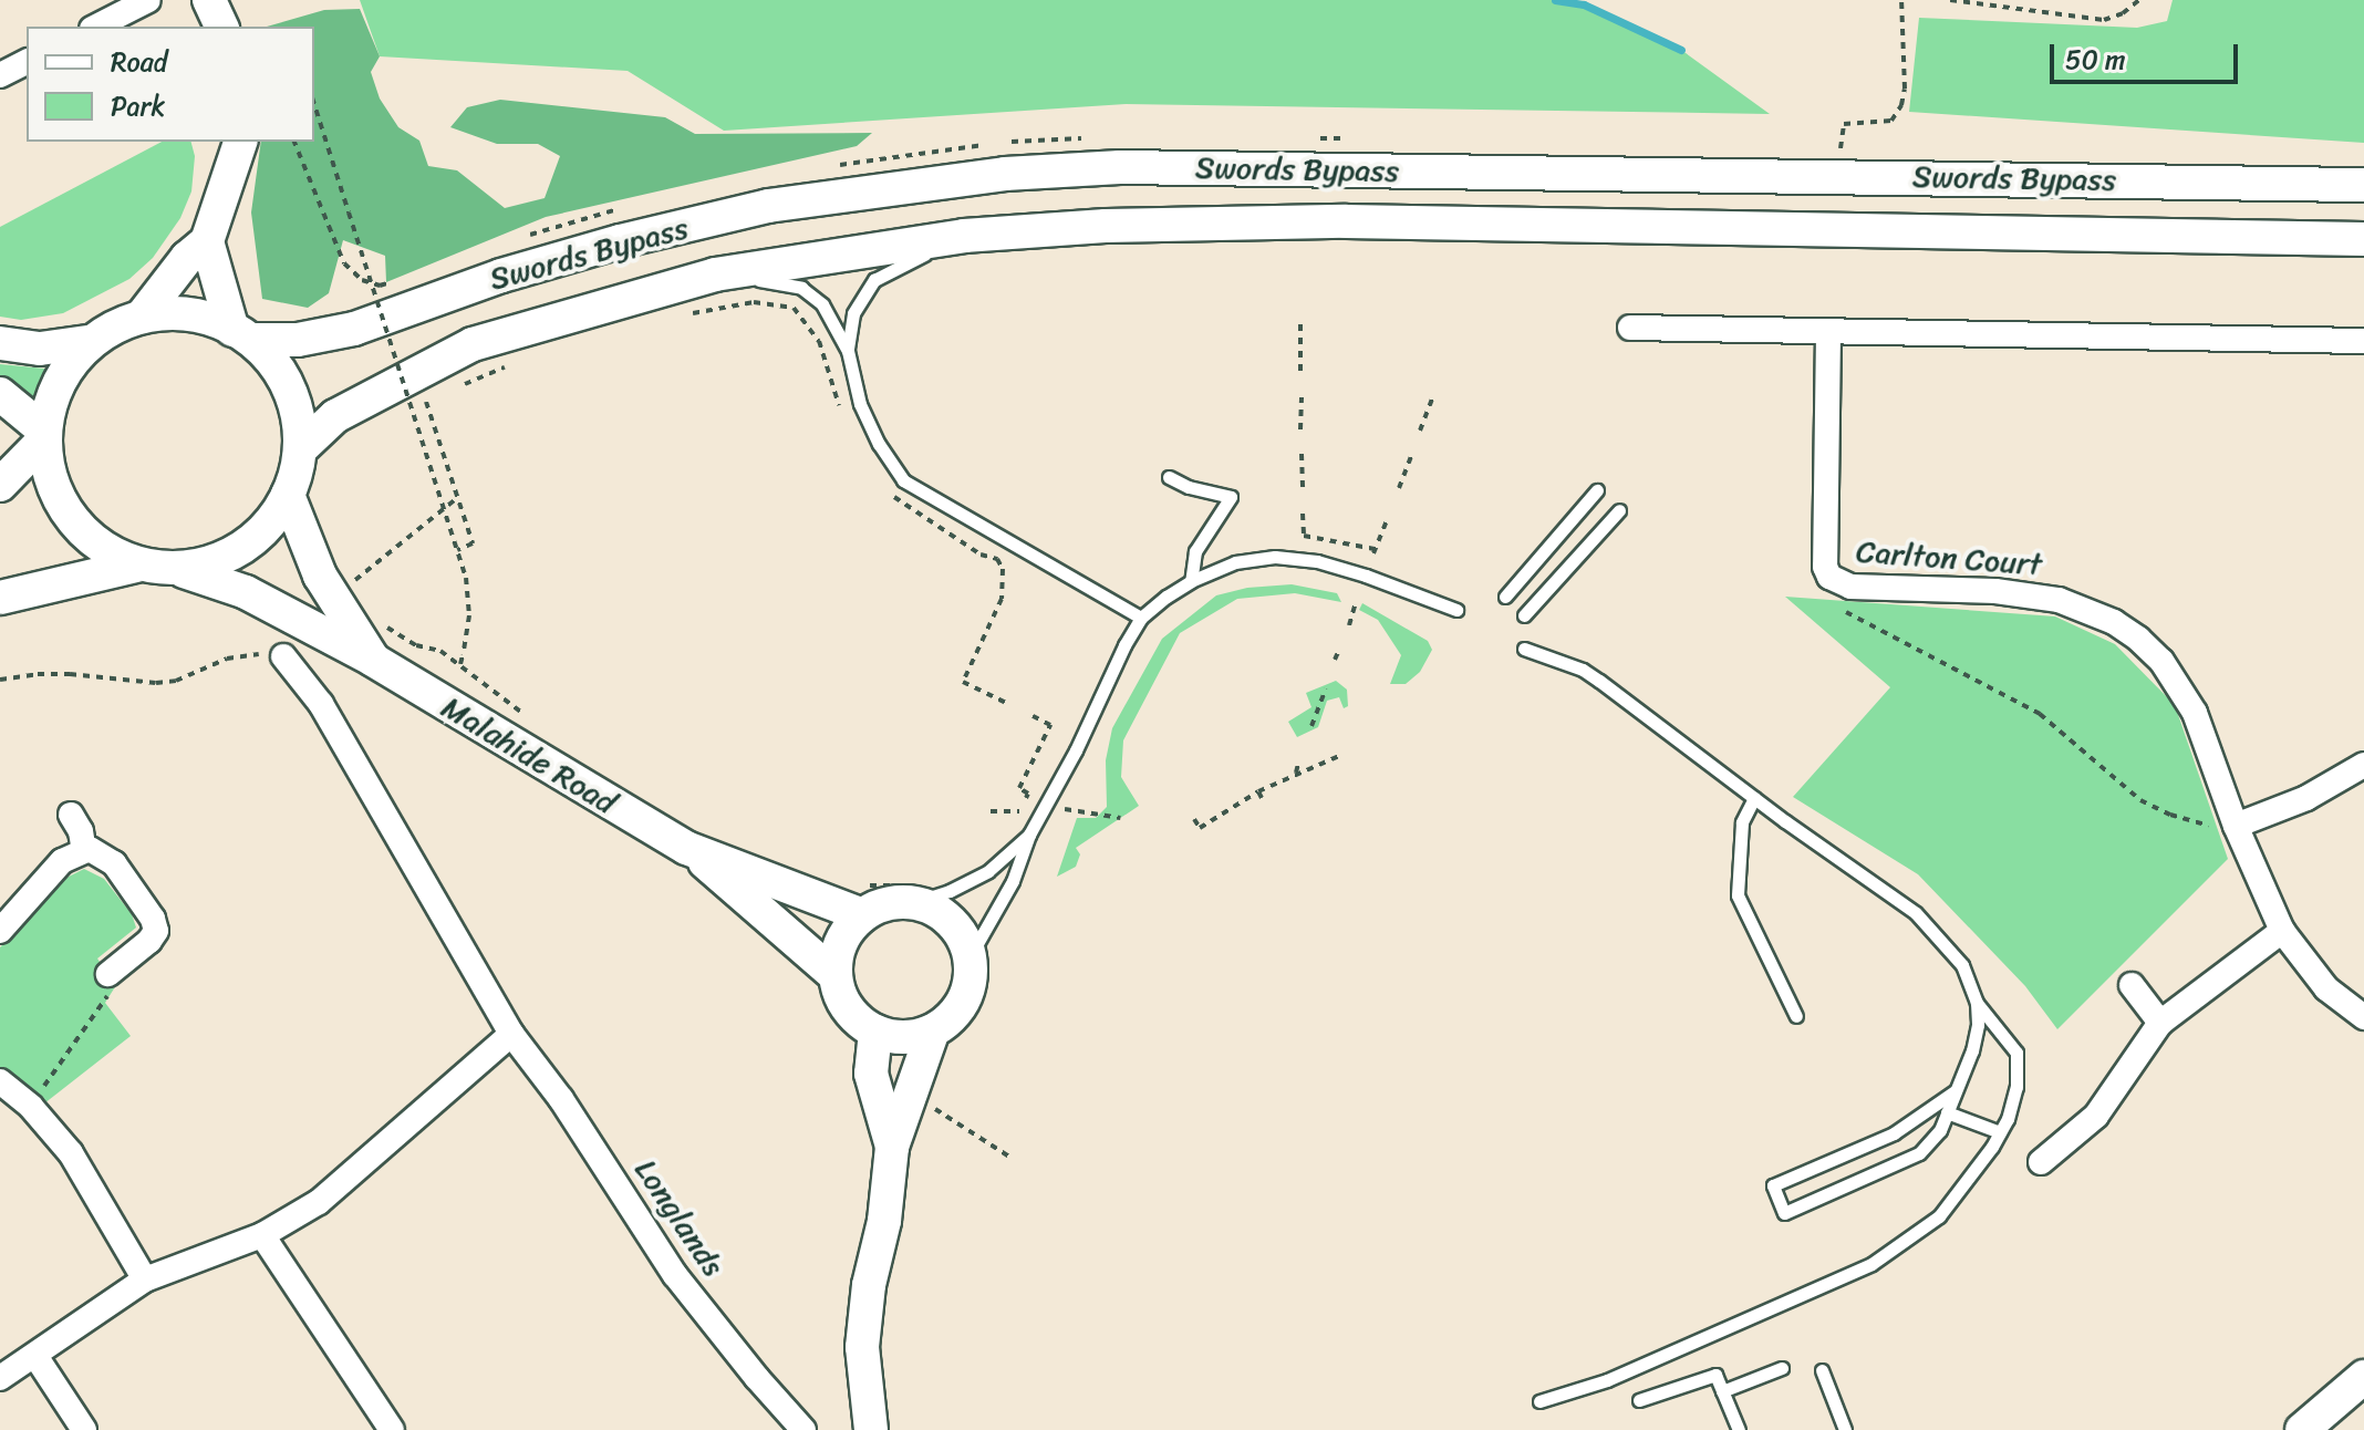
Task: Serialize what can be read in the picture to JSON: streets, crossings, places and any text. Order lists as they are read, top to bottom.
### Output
{
  "streets": {
    "main road": ["Swords Bypass", "Malahide Road"],
    "street": ["Carlton Court", "Longlands"]
  },
  "crossings": [
    ["Swords Bypass", "Malahide Road"]
  ],
  "legend": ["Road", "Park"],
  "scale_bar": "50 m"
}
